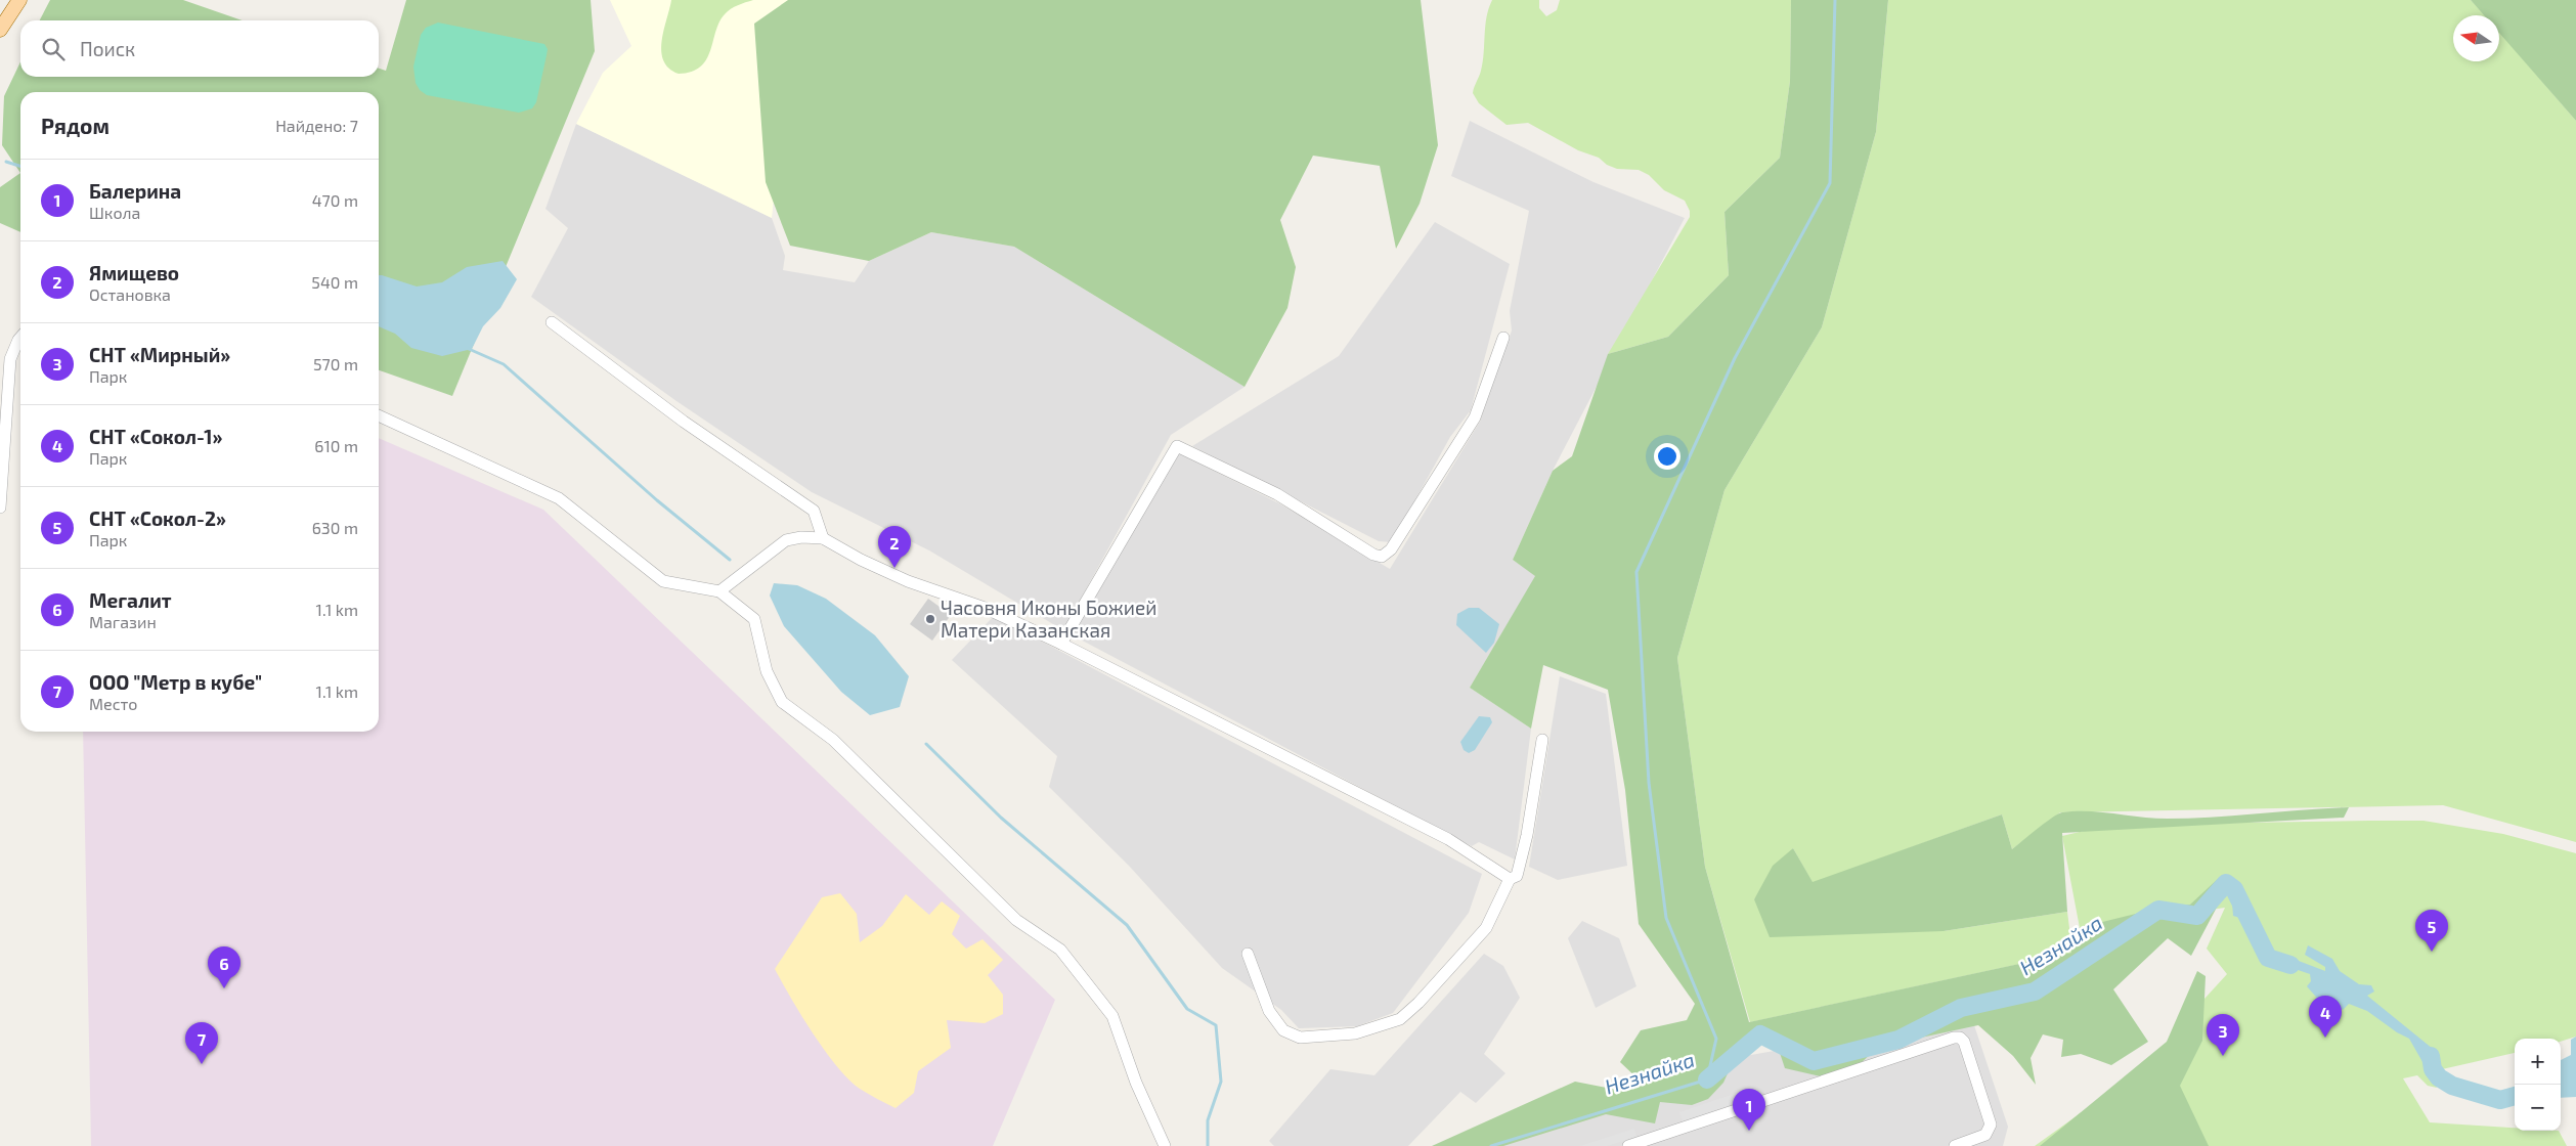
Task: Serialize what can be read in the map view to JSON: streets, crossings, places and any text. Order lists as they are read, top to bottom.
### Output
{
  "water": ["Незнайка"],
  "places": ["Часовня Иконы Божией Матери Казанская"],
  "north": "left",
  "page": {
    "search": "Поиск",
    "heading": ["Рядом", "Найдено: 7"],
    "list": [
      {
        "mark": "1",
        "name": "Балерина",
        "note": "Школа",
        "value": "470 m"
      },
      {
        "mark": "2",
        "name": "Ямищево",
        "note": "Остановка",
        "value": "540 m"
      },
      {
        "mark": "3",
        "name": "СНТ «Мирный»",
        "note": "Парк",
        "value": "570 m"
      },
      {
        "mark": "4",
        "name": "СНТ «Сокол-1»",
        "note": "Парк",
        "value": "610 m"
      },
      {
        "mark": "5",
        "name": "СНТ «Сокол-2»",
        "note": "Парк",
        "value": "630 m"
      },
      {
        "mark": "6",
        "name": "Мегалит",
        "note": "Магазин",
        "value": "1.1 km"
      },
      {
        "mark": "7",
        "name": "ООО \"Метр в кубе\"",
        "note": "Место",
        "value": "1.1 km"
      }
    ],
    "pins": [
      "2",
      "5",
      "6",
      "4",
      "3",
      "7",
      "1"
    ],
    "map_buttons": ["+", "−"]
  }
}
